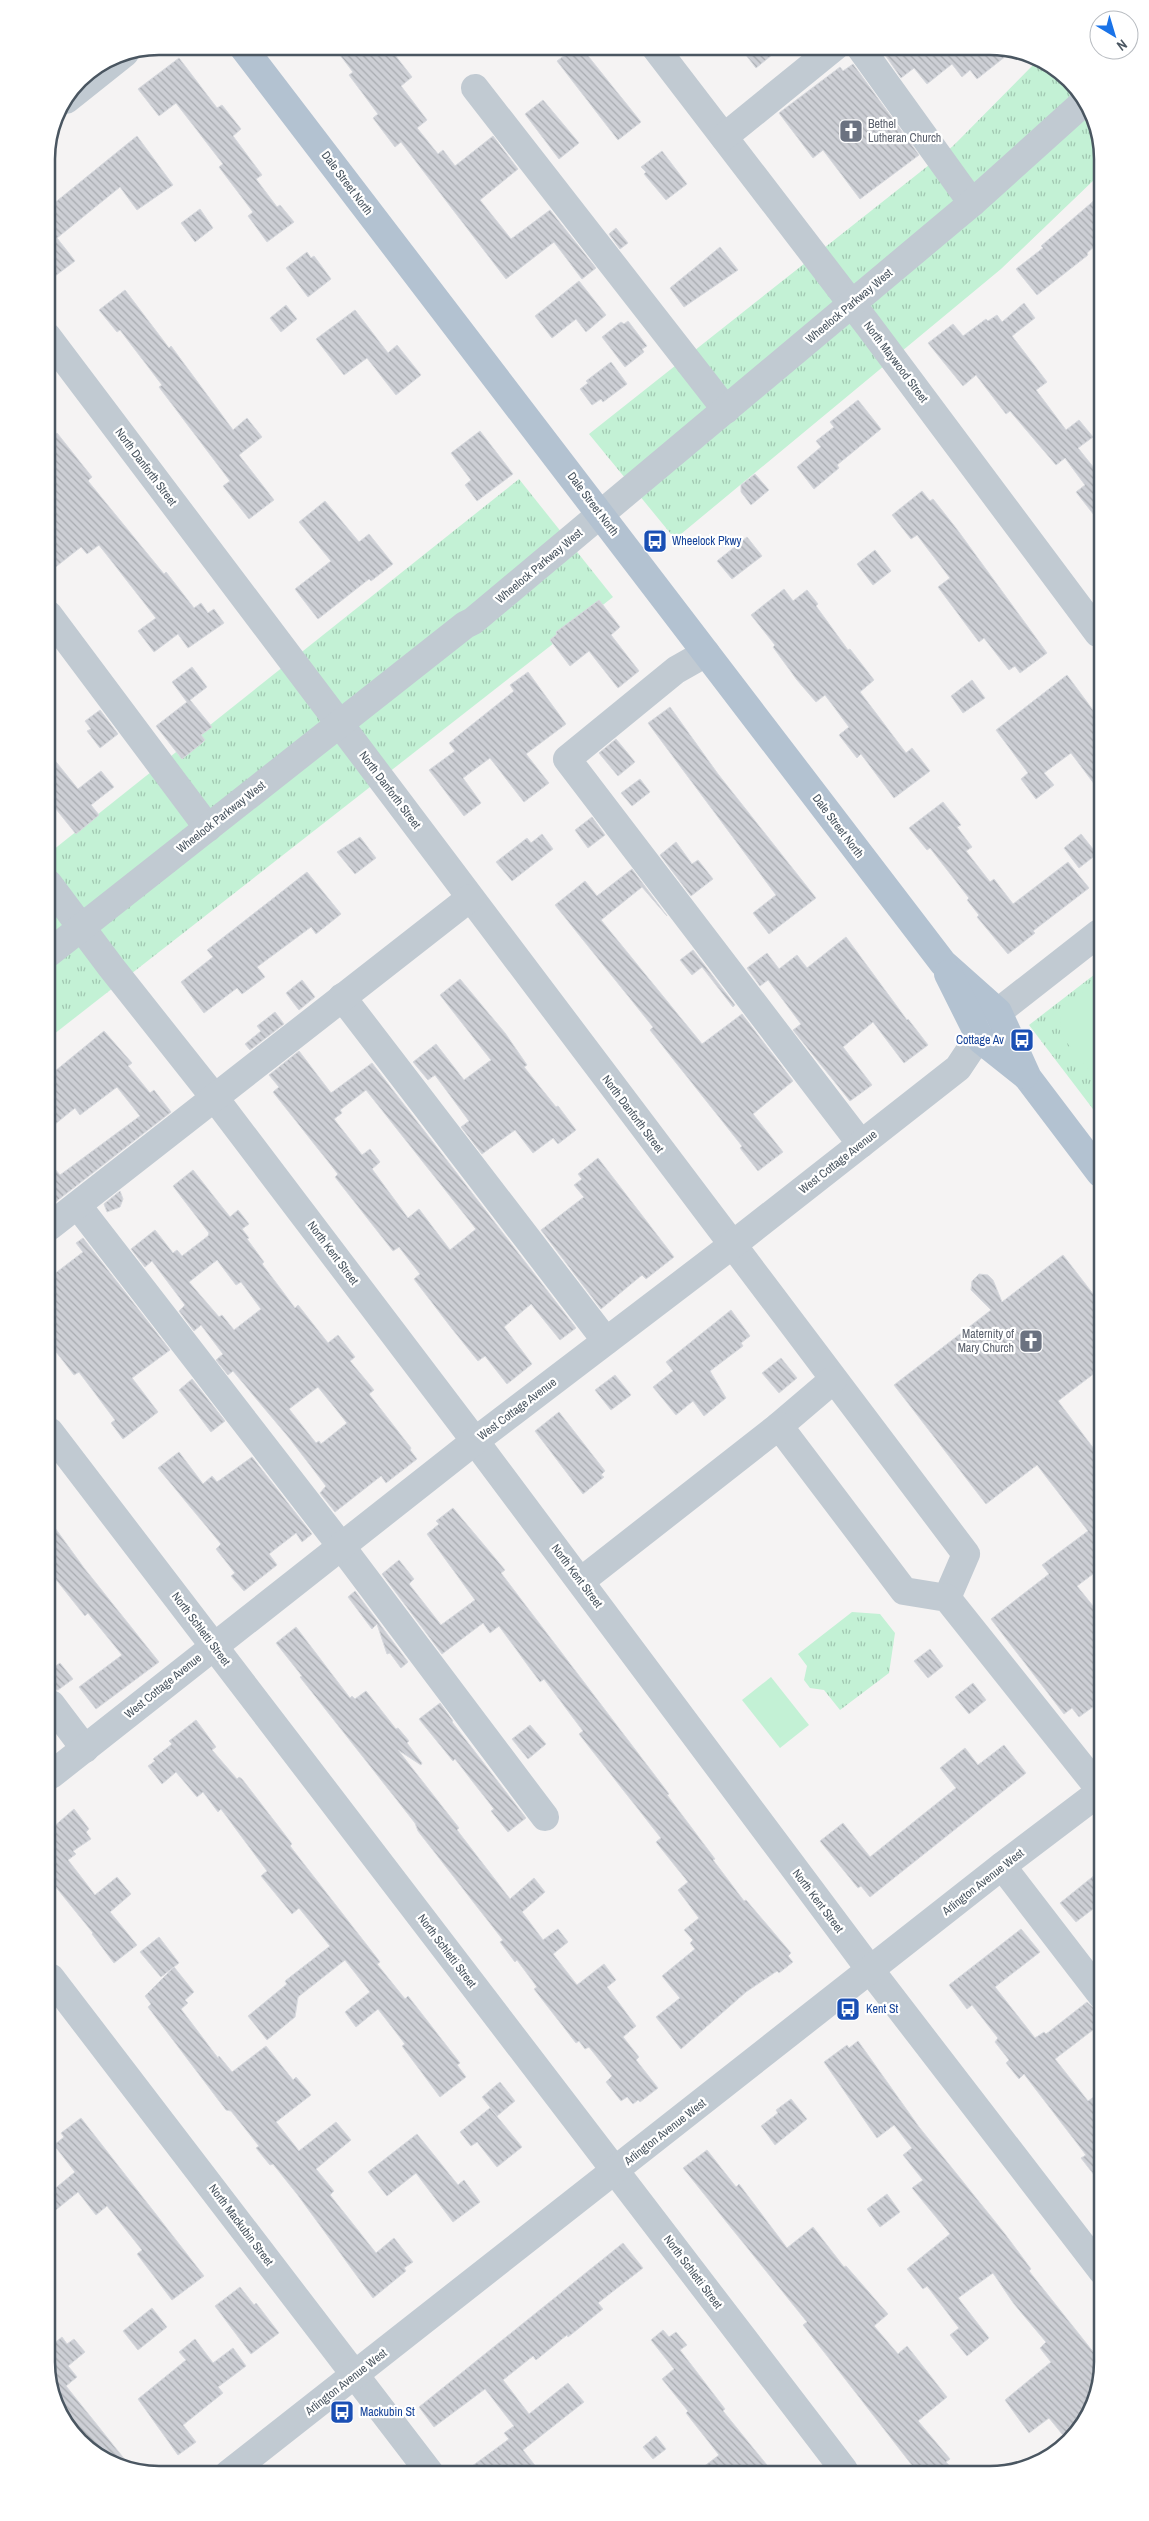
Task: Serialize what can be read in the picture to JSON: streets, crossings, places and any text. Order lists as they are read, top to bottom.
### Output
{
  "streets": {
    "main road": ["Dale Street North"],
    "street": [
      "Wheelock Parkway West",
      "North Maywood Street",
      "North Danforth Street",
      "West Cottage Avenue",
      "North Kent Street",
      "North Schletti Street",
      "Arlington Avenue West",
      "North Mackubin Street"
    ]
  },
  "crossings": [
    ["Dale Street North", "Wheelock Parkway West"],
    ["Dale Street North", "West Cottage Avenue"],
    ["Wheelock Parkway West", "North Maywood Street"],
    ["Wheelock Parkway West", "North Danforth Street"],
    ["Wheelock Parkway West", "North Kent Street"],
    ["North Danforth Street", "West Cottage Avenue"],
    ["West Cottage Avenue", "North Kent Street"],
    ["West Cottage Avenue", "North Schletti Street"],
    ["North Kent Street", "Arlington Avenue West"],
    ["North Schletti Street", "Arlington Avenue West"],
    ["Arlington Avenue West", "North Mackubin Street"]
  ],
  "places": {
    "church": ["Bethel Lutheran Church", "Maternity of Mary Church"],
    "bus stop": [
      "Wheelock Pkwy",
      "Cottage Av",
      "Kent St",
      "Mackubin St"
    ]
  },
  "north": "bottom right"
}
